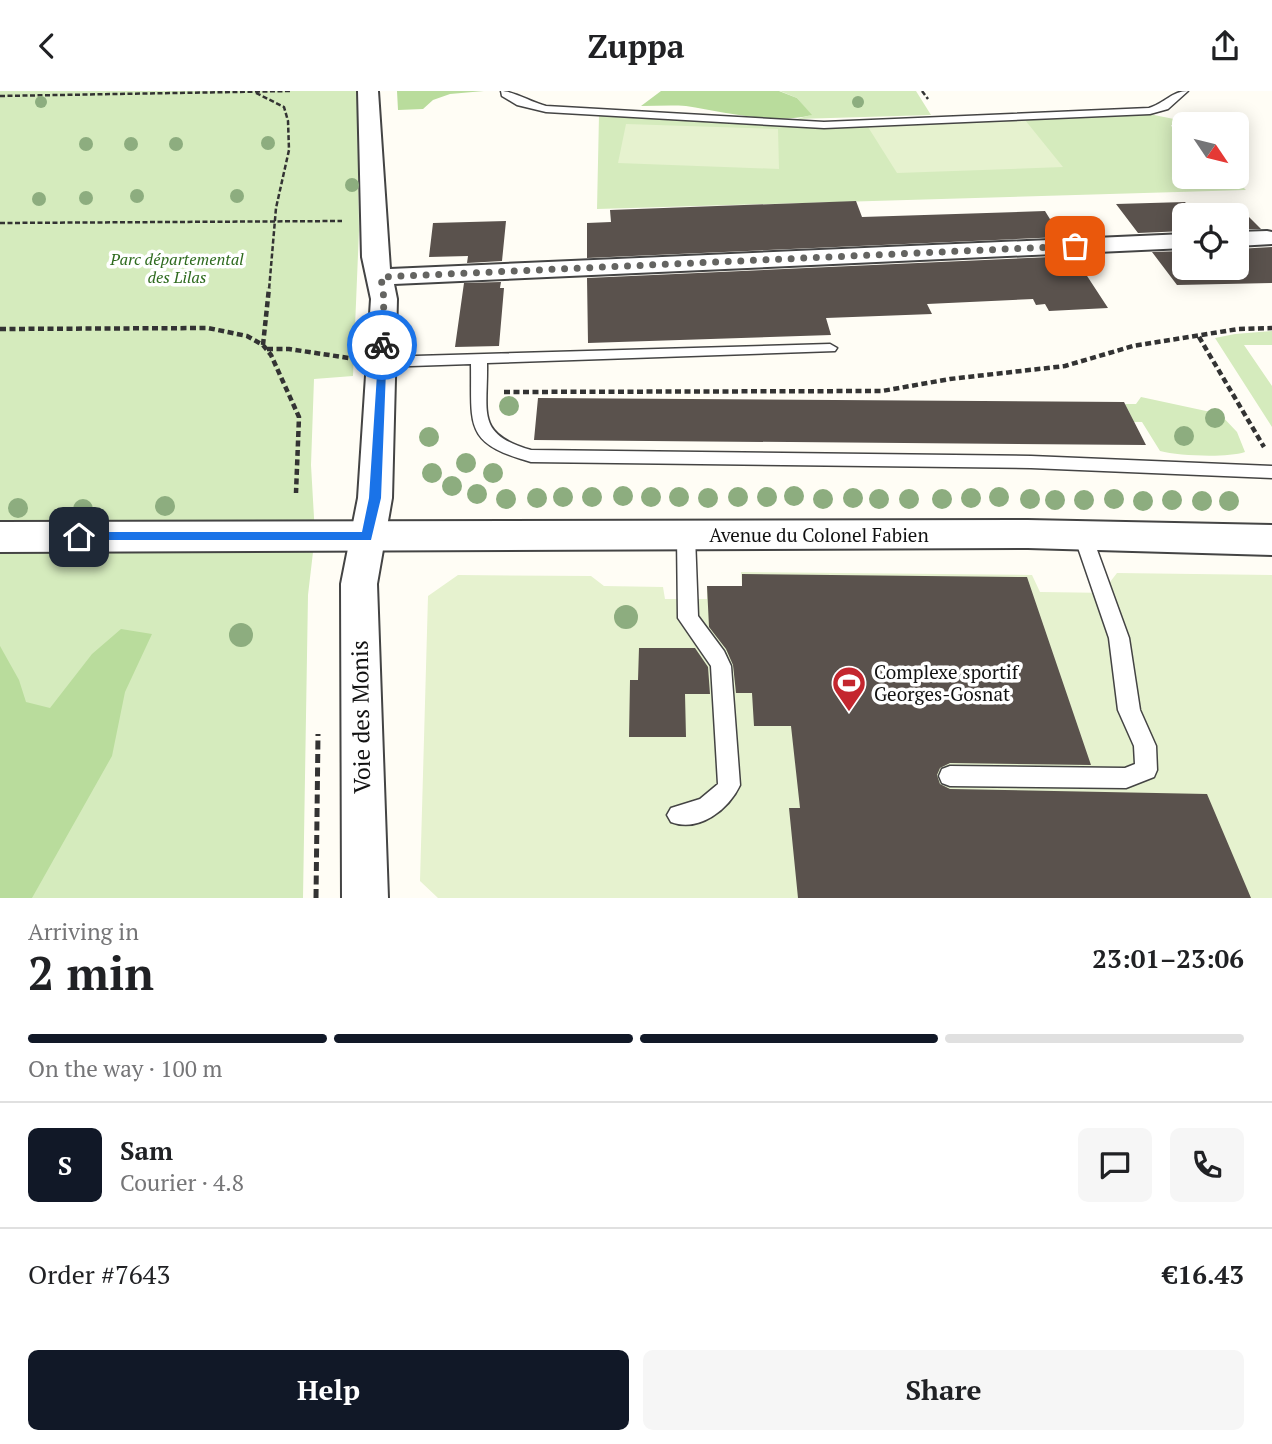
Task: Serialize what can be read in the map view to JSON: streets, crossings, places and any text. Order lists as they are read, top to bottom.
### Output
{
  "streets": {
    "street": ["Avenue du Colonel Fabien", "Voie des Monis"]
  },
  "crossings": [
    ["Avenue du Colonel Fabien", "Voie des Monis"]
  ],
  "parks": ["Parc départemental des Lilas"],
  "places": {
    "sports": ["Complexe sportif Georges-Gosnat"]
  },
  "north": "bottom right",
  "page": {
    "header": "Zuppa",
    "heading": ["2 min", "Arriving in", "23:01–23:06"],
    "panel": [
      "Sam",
      "Courier · 4.8",
      "Order #7643",
      "€16.43"
    ],
    "bar": "On the way · 100 m",
    "round": "S",
    "buttons": ["Help", "Share"]
  }
}
